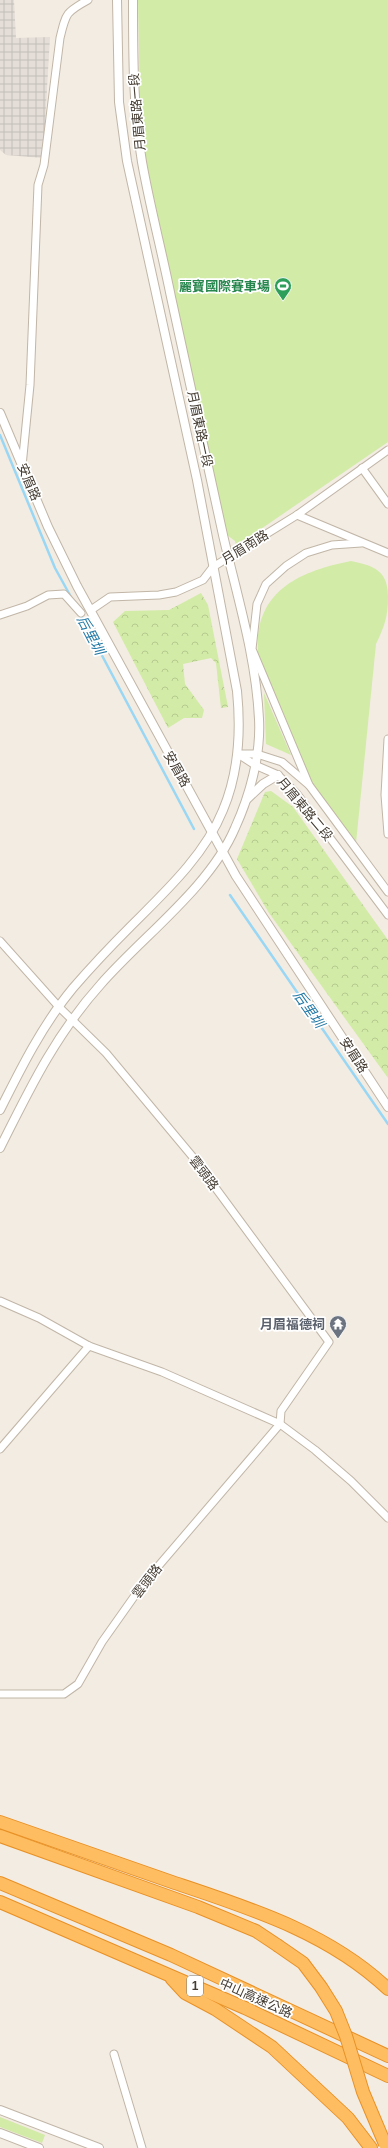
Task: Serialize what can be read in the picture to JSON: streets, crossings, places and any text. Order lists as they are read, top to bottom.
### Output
{
  "streets": {
    "highway": ["1", "中山高速公路"],
    "street": [
      "月眉東路一段",
      "安眉路",
      "月眉南路",
      "月眉東路二段",
      "雲頭路"
    ]
  },
  "crossings": [
    ["月眉東路一段", "安眉路"],
    ["月眉東路一段", "月眉南路"],
    ["月眉東路一段", "月眉東路二段"],
    ["月眉東路一段", "雲頭路"],
    ["安眉路", "月眉南路"]
  ],
  "water": ["后里圳"],
  "places": {
    "sports": ["麗寶國際賽車場"],
    "temple": ["月眉福德祠"]
  }
}
